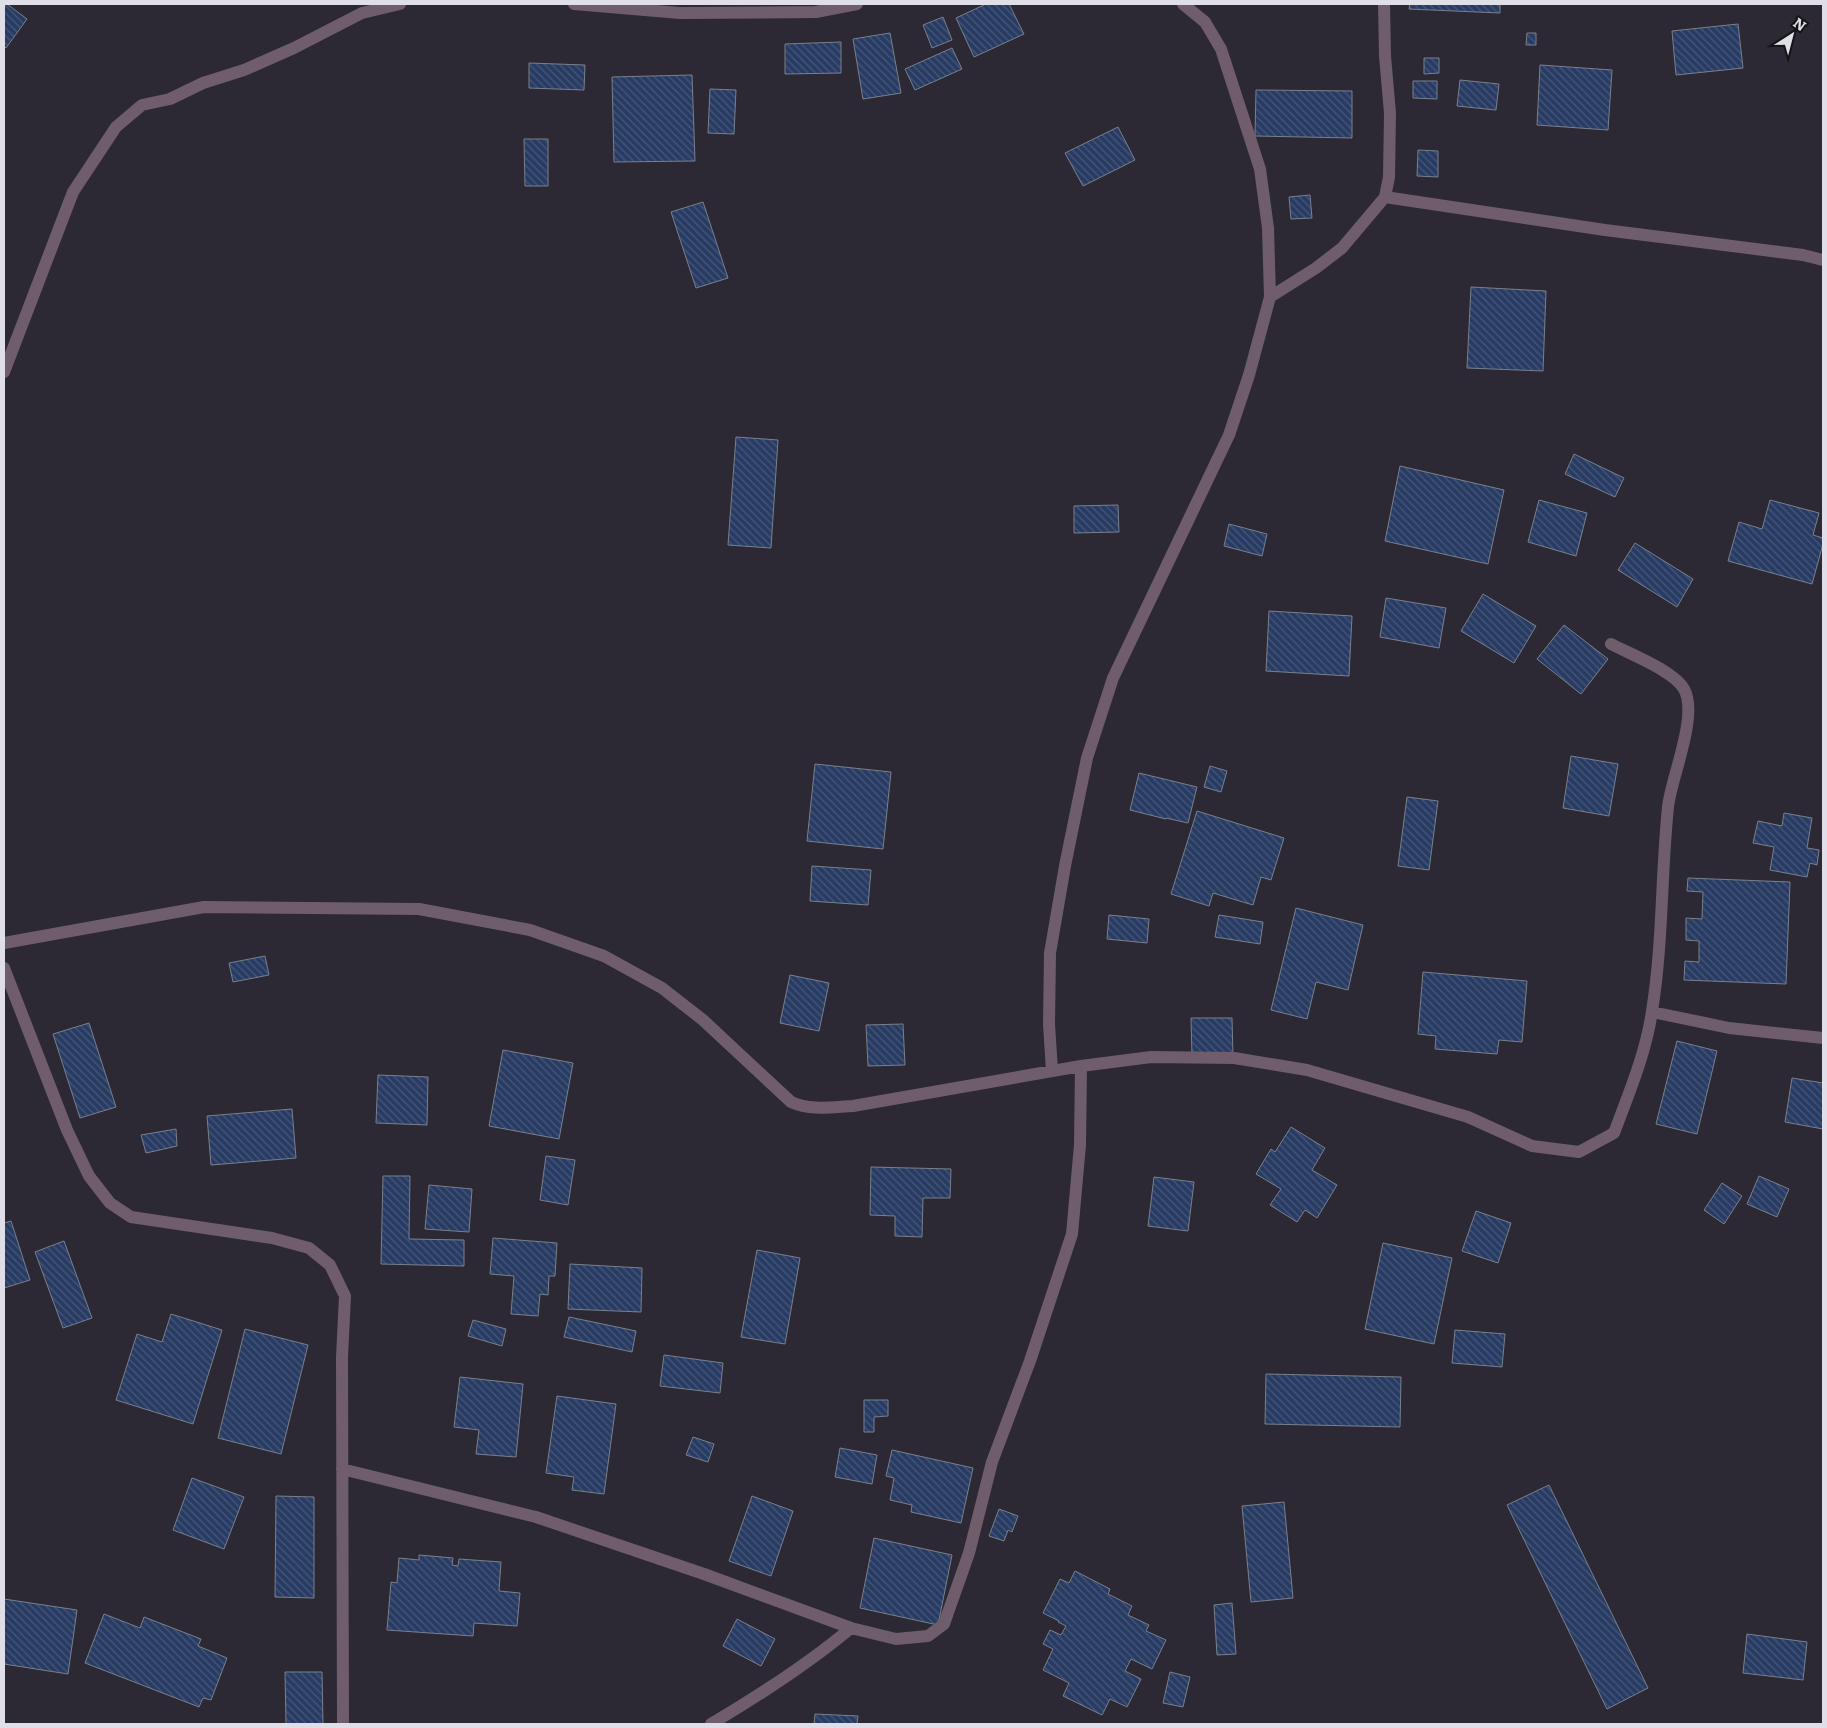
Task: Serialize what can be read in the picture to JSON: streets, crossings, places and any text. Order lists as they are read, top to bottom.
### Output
{
  "north": "top right"
}
